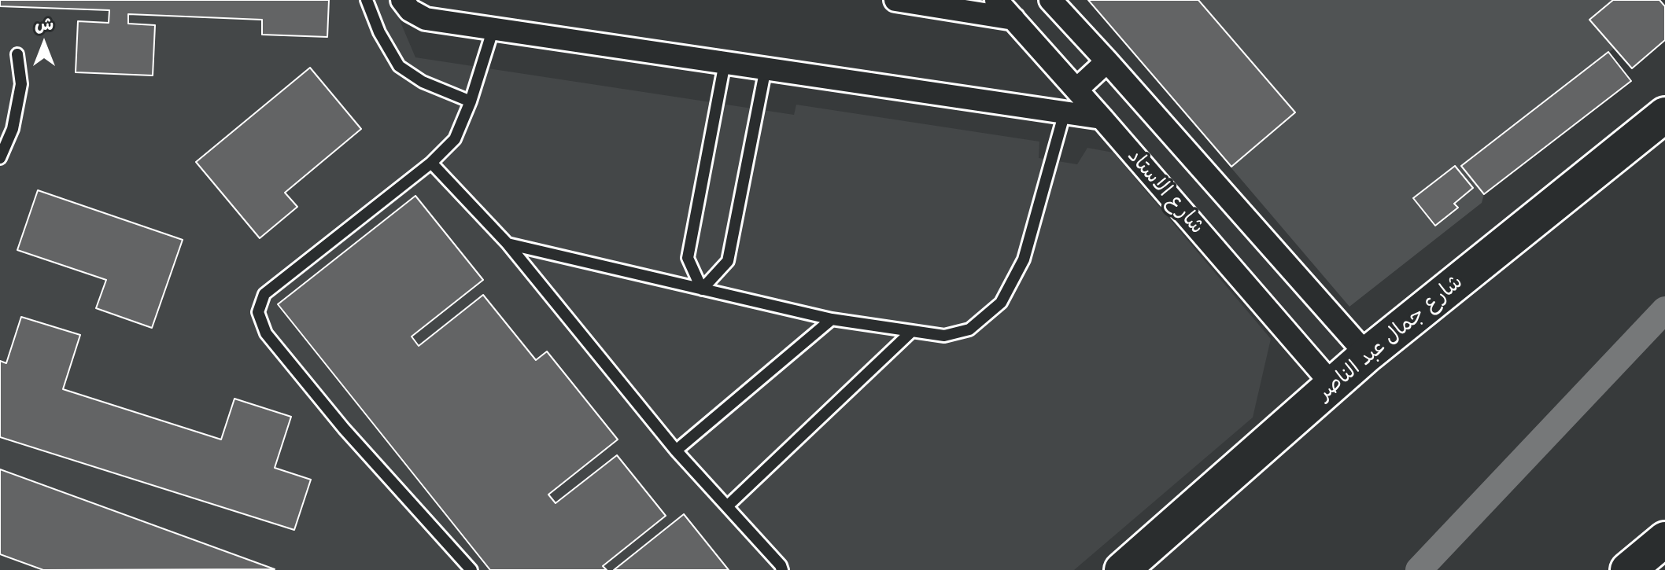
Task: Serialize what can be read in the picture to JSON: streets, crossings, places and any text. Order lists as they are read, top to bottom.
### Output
{
  "streets": {
    "highway": ["شارع جمال عبد الناصر"],
    "street": ["شارع الاستاد"]
  },
  "crossings": [
    ["شارع الاستاد", "شارع جمال عبد الناصر"]
  ],
  "north": "top"
}
